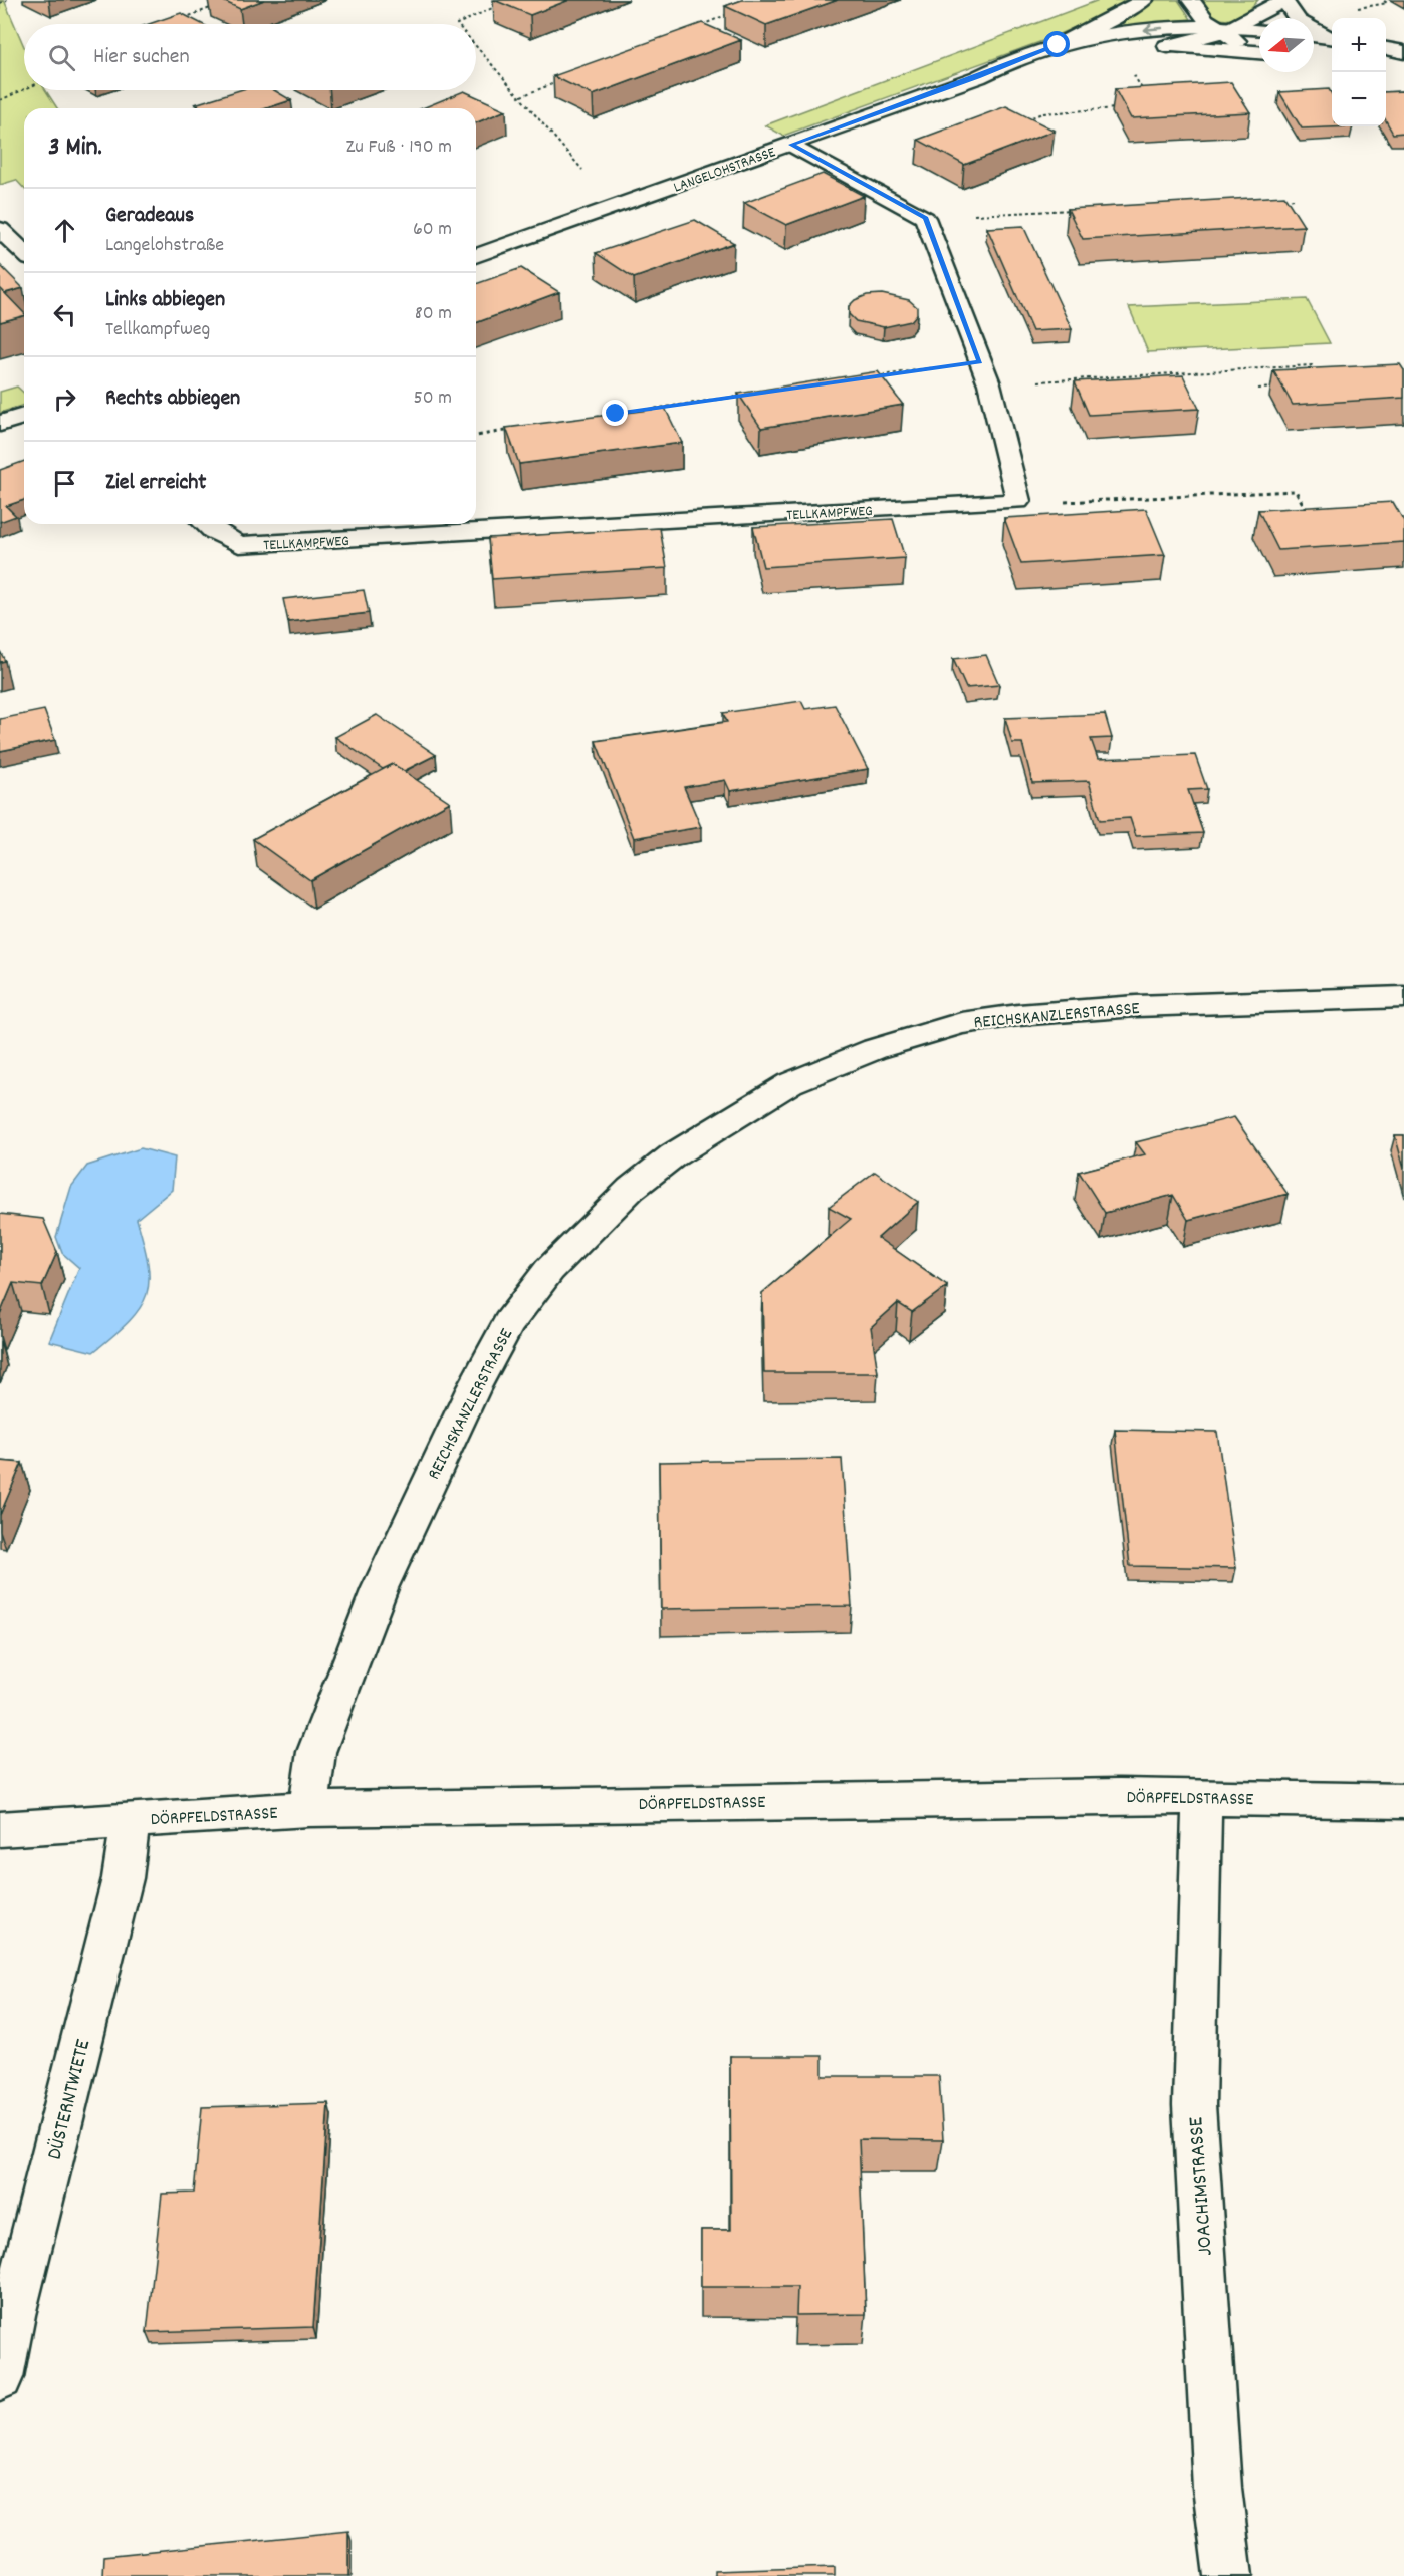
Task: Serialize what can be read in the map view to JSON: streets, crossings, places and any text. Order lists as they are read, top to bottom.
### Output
{
  "streets": {
    "street": [
      "LANGELOHSTRASSE",
      "TELLKAMPFWEG",
      "REICHSKANZLERSTRASSE",
      "DÖRPFELDSTRASSE",
      "DÜSTERNTWIETE",
      "JOACHIMSTRASSE"
    ]
  },
  "crossings": [
    ["REICHSKANZLERSTRASSE", "DÖRPFELDSTRASSE"],
    ["DÖRPFELDSTRASSE", "DÜSTERNTWIETE"],
    ["DÖRPFELDSTRASSE", "JOACHIMSTRASSE"]
  ],
  "north": "left",
  "page": {
    "map_buttons": ["+", "−"],
    "search": "Hier suchen",
    "heading": ["3 Min.", "Zu Fuß · 190 m"],
    "list": [
      ["Geradeaus", "Langelohstraße", "60 m"],
      ["Links abbiegen", "Tellkampfweg", "80 m"],
      ["Rechts abbiegen", "50 m"],
      "Ziel erreicht"
    ]
  }
}
